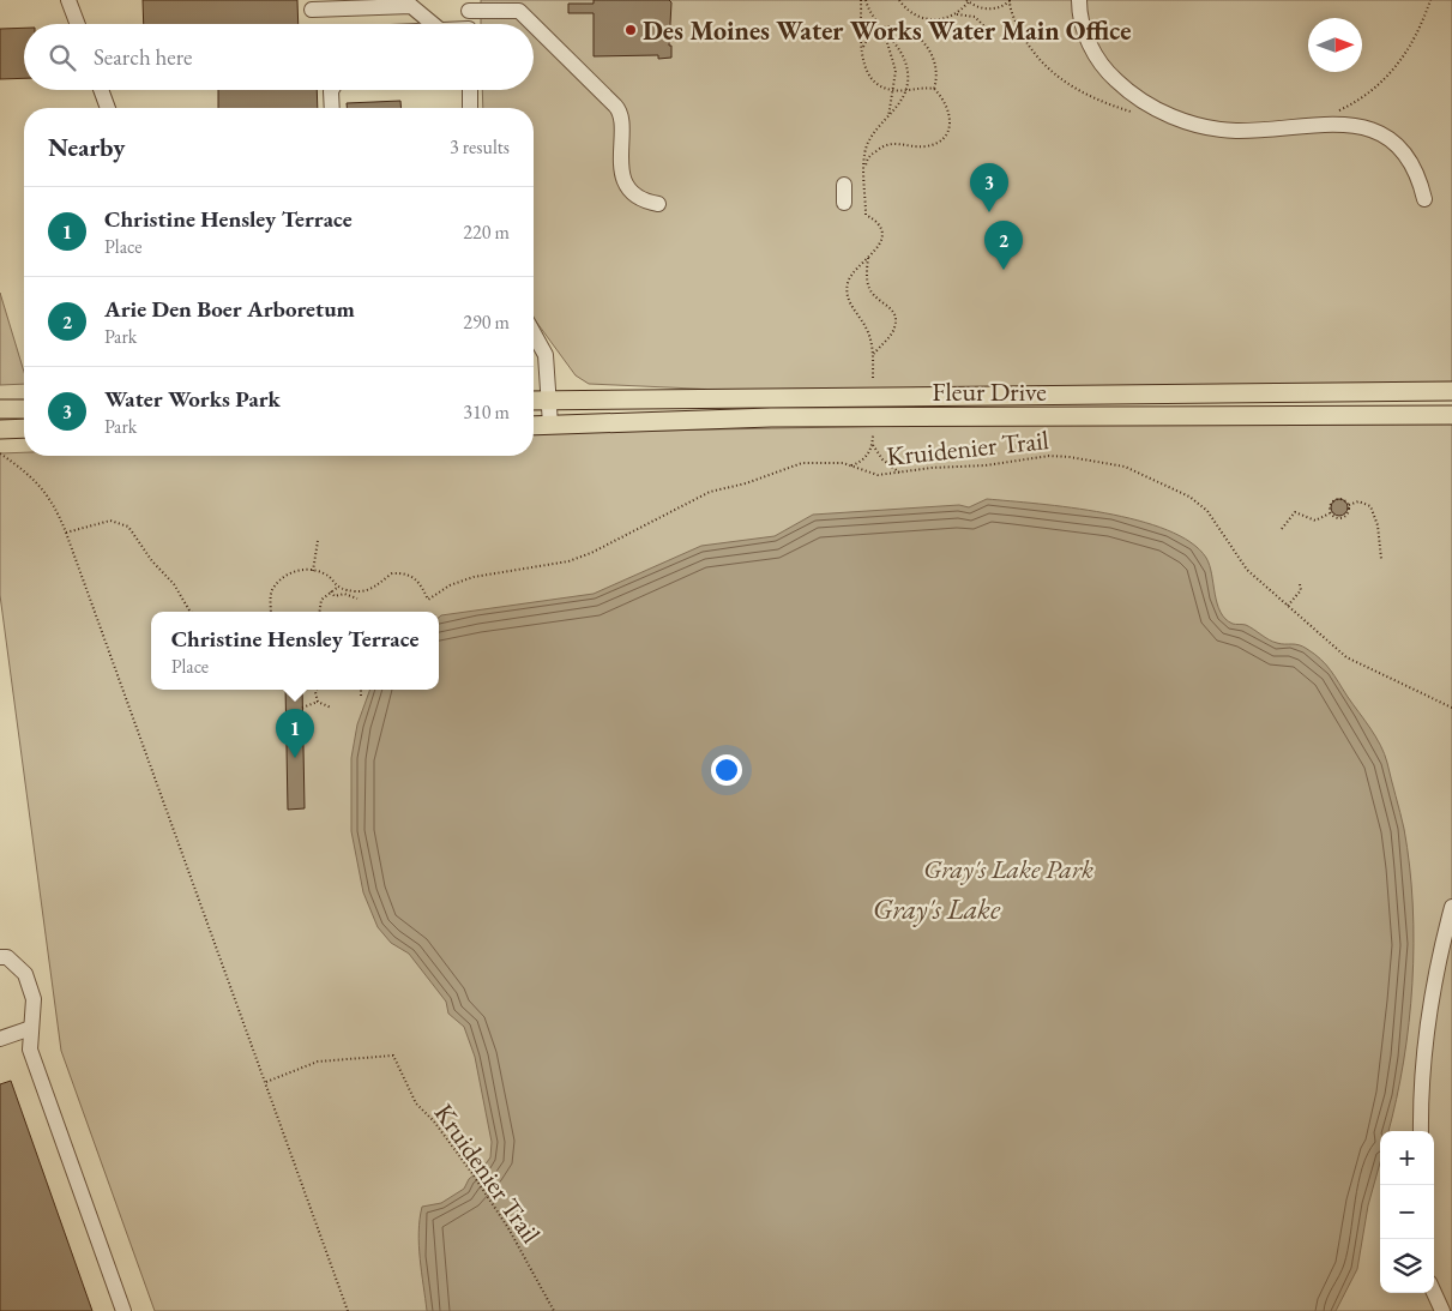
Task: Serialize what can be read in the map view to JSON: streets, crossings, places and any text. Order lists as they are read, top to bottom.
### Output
{
  "streets": {
    "main road": ["Fleur Drive"],
    "path": ["Kruidenier Trail"]
  },
  "water": ["Gray's Lake"],
  "parks": ["Gray's Lake Park"],
  "places": ["Des Moines Water Works Water Main Office"],
  "north": "right",
  "page": {
    "search": "Search here",
    "heading": ["Nearby", "3 results"],
    "pins": ["3", "2", "1"],
    "list": [
      {
        "mark": "1",
        "name": "Christine Hensley Terrace",
        "note": "Place",
        "value": "220 m"
      },
      {
        "mark": "2",
        "name": "Arie Den Boer Arboretum",
        "note": "Park",
        "value": "290 m"
      },
      {
        "mark": "3",
        "name": "Water Works Park",
        "note": "Park",
        "value": "310 m"
      }
    ],
    "popup": ["Christine Hensley Terrace", "Place"],
    "map_buttons": ["+", "−"]
  }
}
